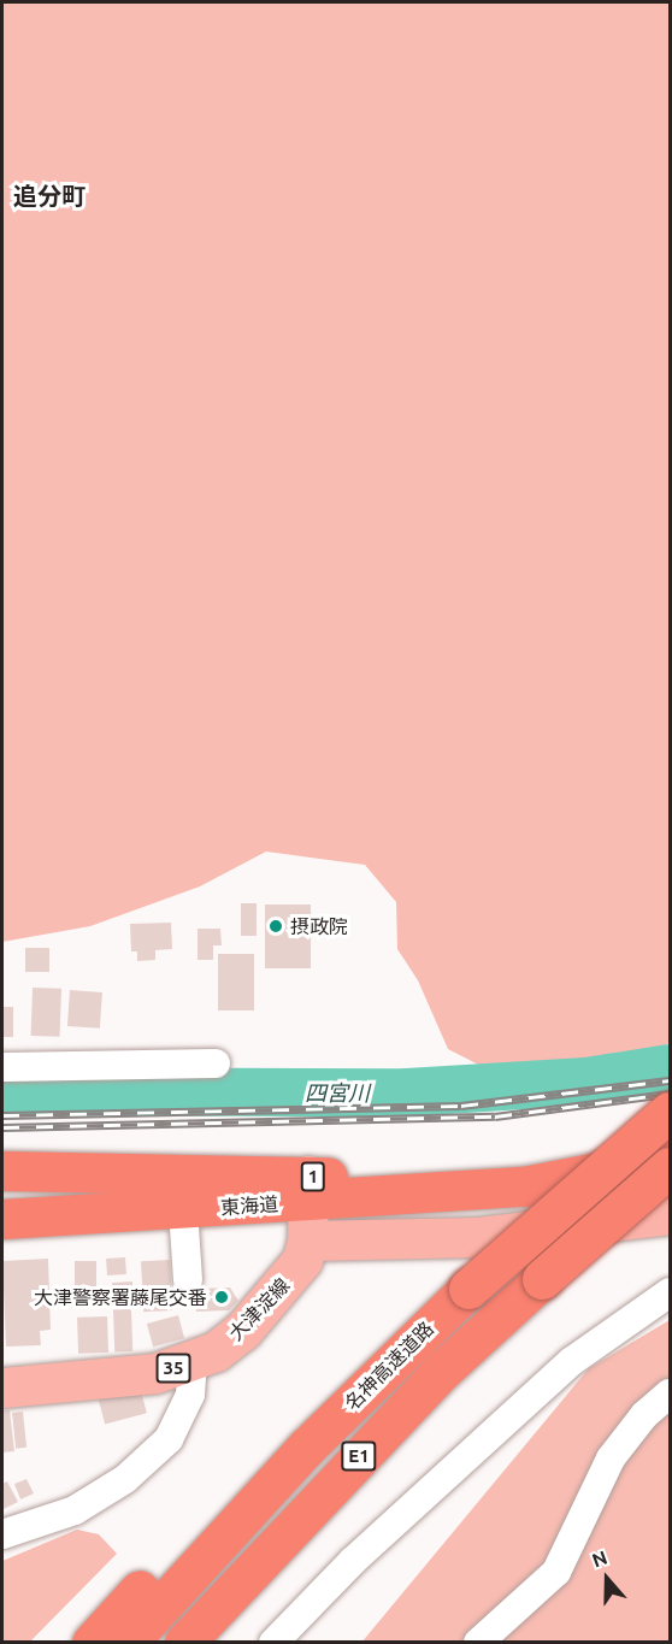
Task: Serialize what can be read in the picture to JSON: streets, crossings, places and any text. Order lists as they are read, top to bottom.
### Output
{
  "streets": {
    "highway": [
      "1",
      "東海道",
      "名神高速道路",
      "E1"
    ],
    "main road": ["大津淀線", "35"]
  },
  "crossings": [
    ["1", "東海道"],
    ["東海道", "大津淀線"]
  ],
  "districts": ["追分町"],
  "water": ["四宮川"],
  "places": ["摂政院", "大津警察署藤尾交番"],
  "north": "top"
}
